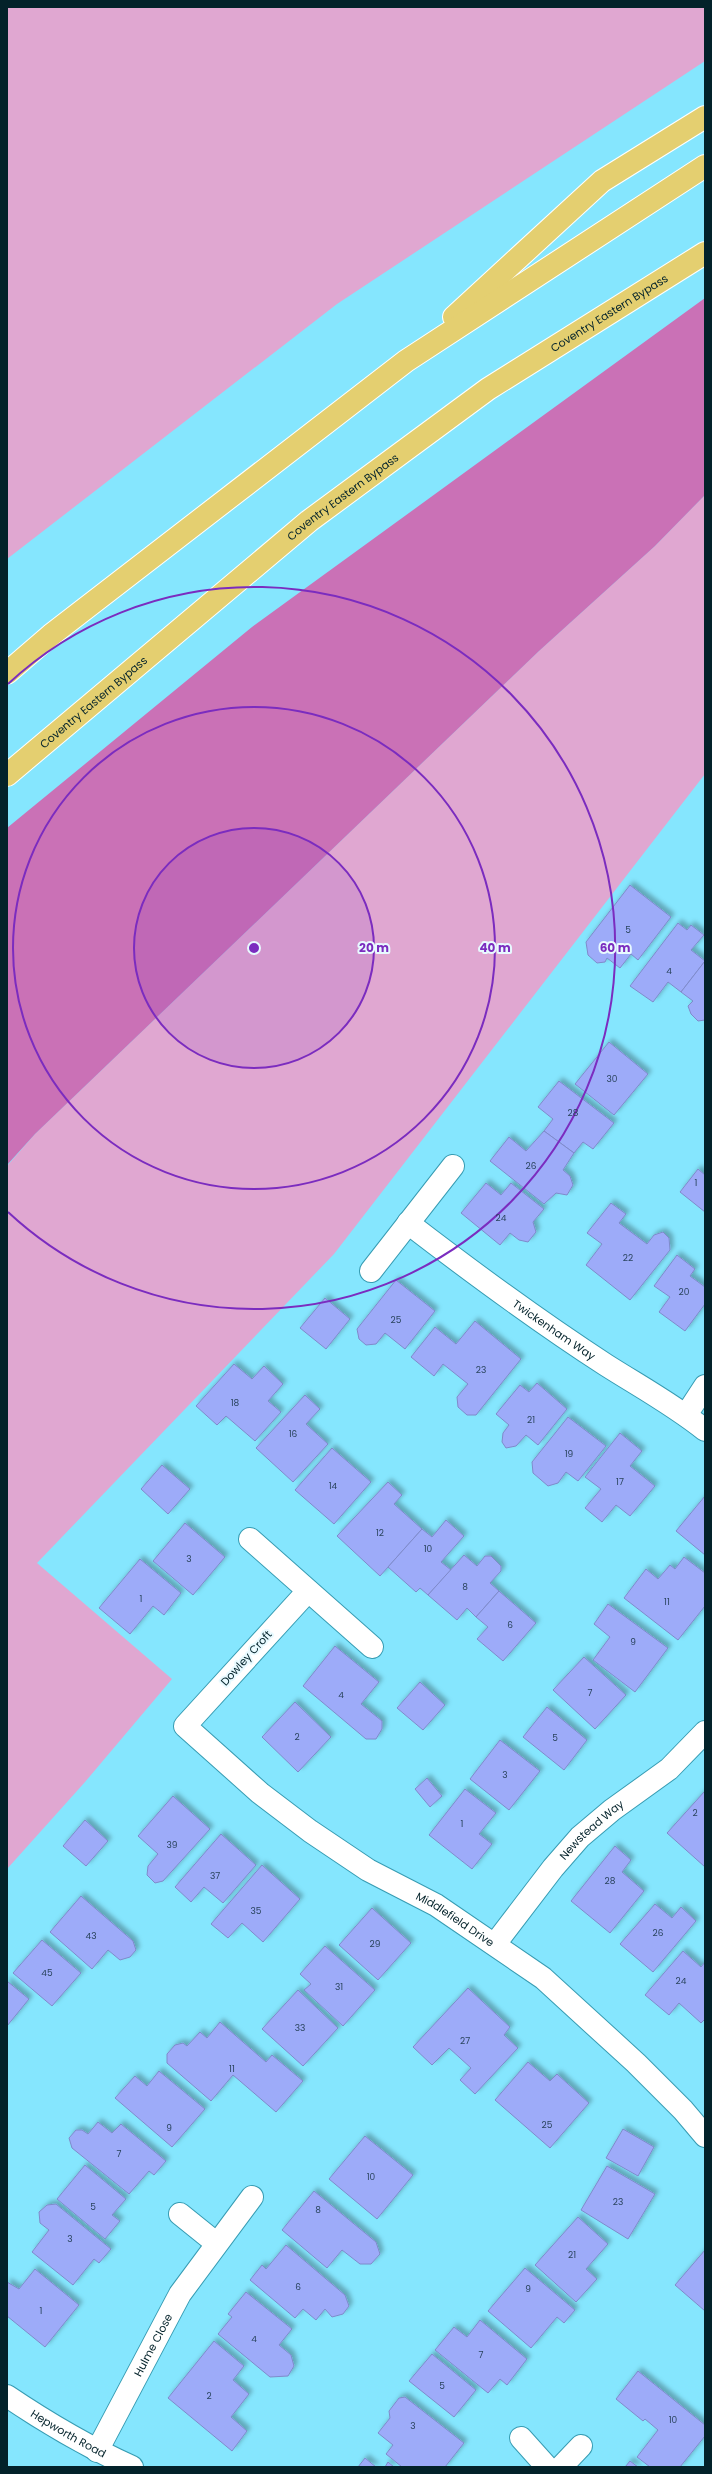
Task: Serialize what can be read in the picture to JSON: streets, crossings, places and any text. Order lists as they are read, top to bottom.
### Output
{
  "streets": {
    "highway": ["Coventry Eastern Bypass"],
    "street": [
      "Twickenham Way",
      "Dowley Croft",
      "Newstead Way",
      "Middlefield Drive",
      "Hulme Close",
      "Hepworth Road"
    ]
  },
  "crossings": [
    ["Dowley Croft", "Middlefield Drive"],
    ["Newstead Way", "Middlefield Drive"],
    ["Hulme Close", "Hepworth Road"]
  ],
  "house_numbers": [
    "5",
    "4",
    "30",
    "28",
    "26",
    "1",
    "24",
    "22",
    "20",
    "25",
    "23",
    "18",
    "21",
    "16",
    "19",
    "17",
    "14",
    "12",
    "10",
    "3",
    "8",
    "1",
    "11",
    "6",
    "9",
    "7",
    "4",
    "2",
    "5",
    "3",
    "2",
    "1",
    "39",
    "37",
    "28",
    "35",
    "26",
    "43",
    "29",
    "45",
    "24",
    "31",
    "33",
    "27",
    "11",
    "25",
    "9",
    "7",
    "10",
    "23",
    "5",
    "8",
    "3",
    "21",
    "6",
    "9",
    "1",
    "4",
    "7",
    "5",
    "2",
    "10",
    "3"
  ],
  "rings": ["20 m", "40 m", "60 m"]
}
